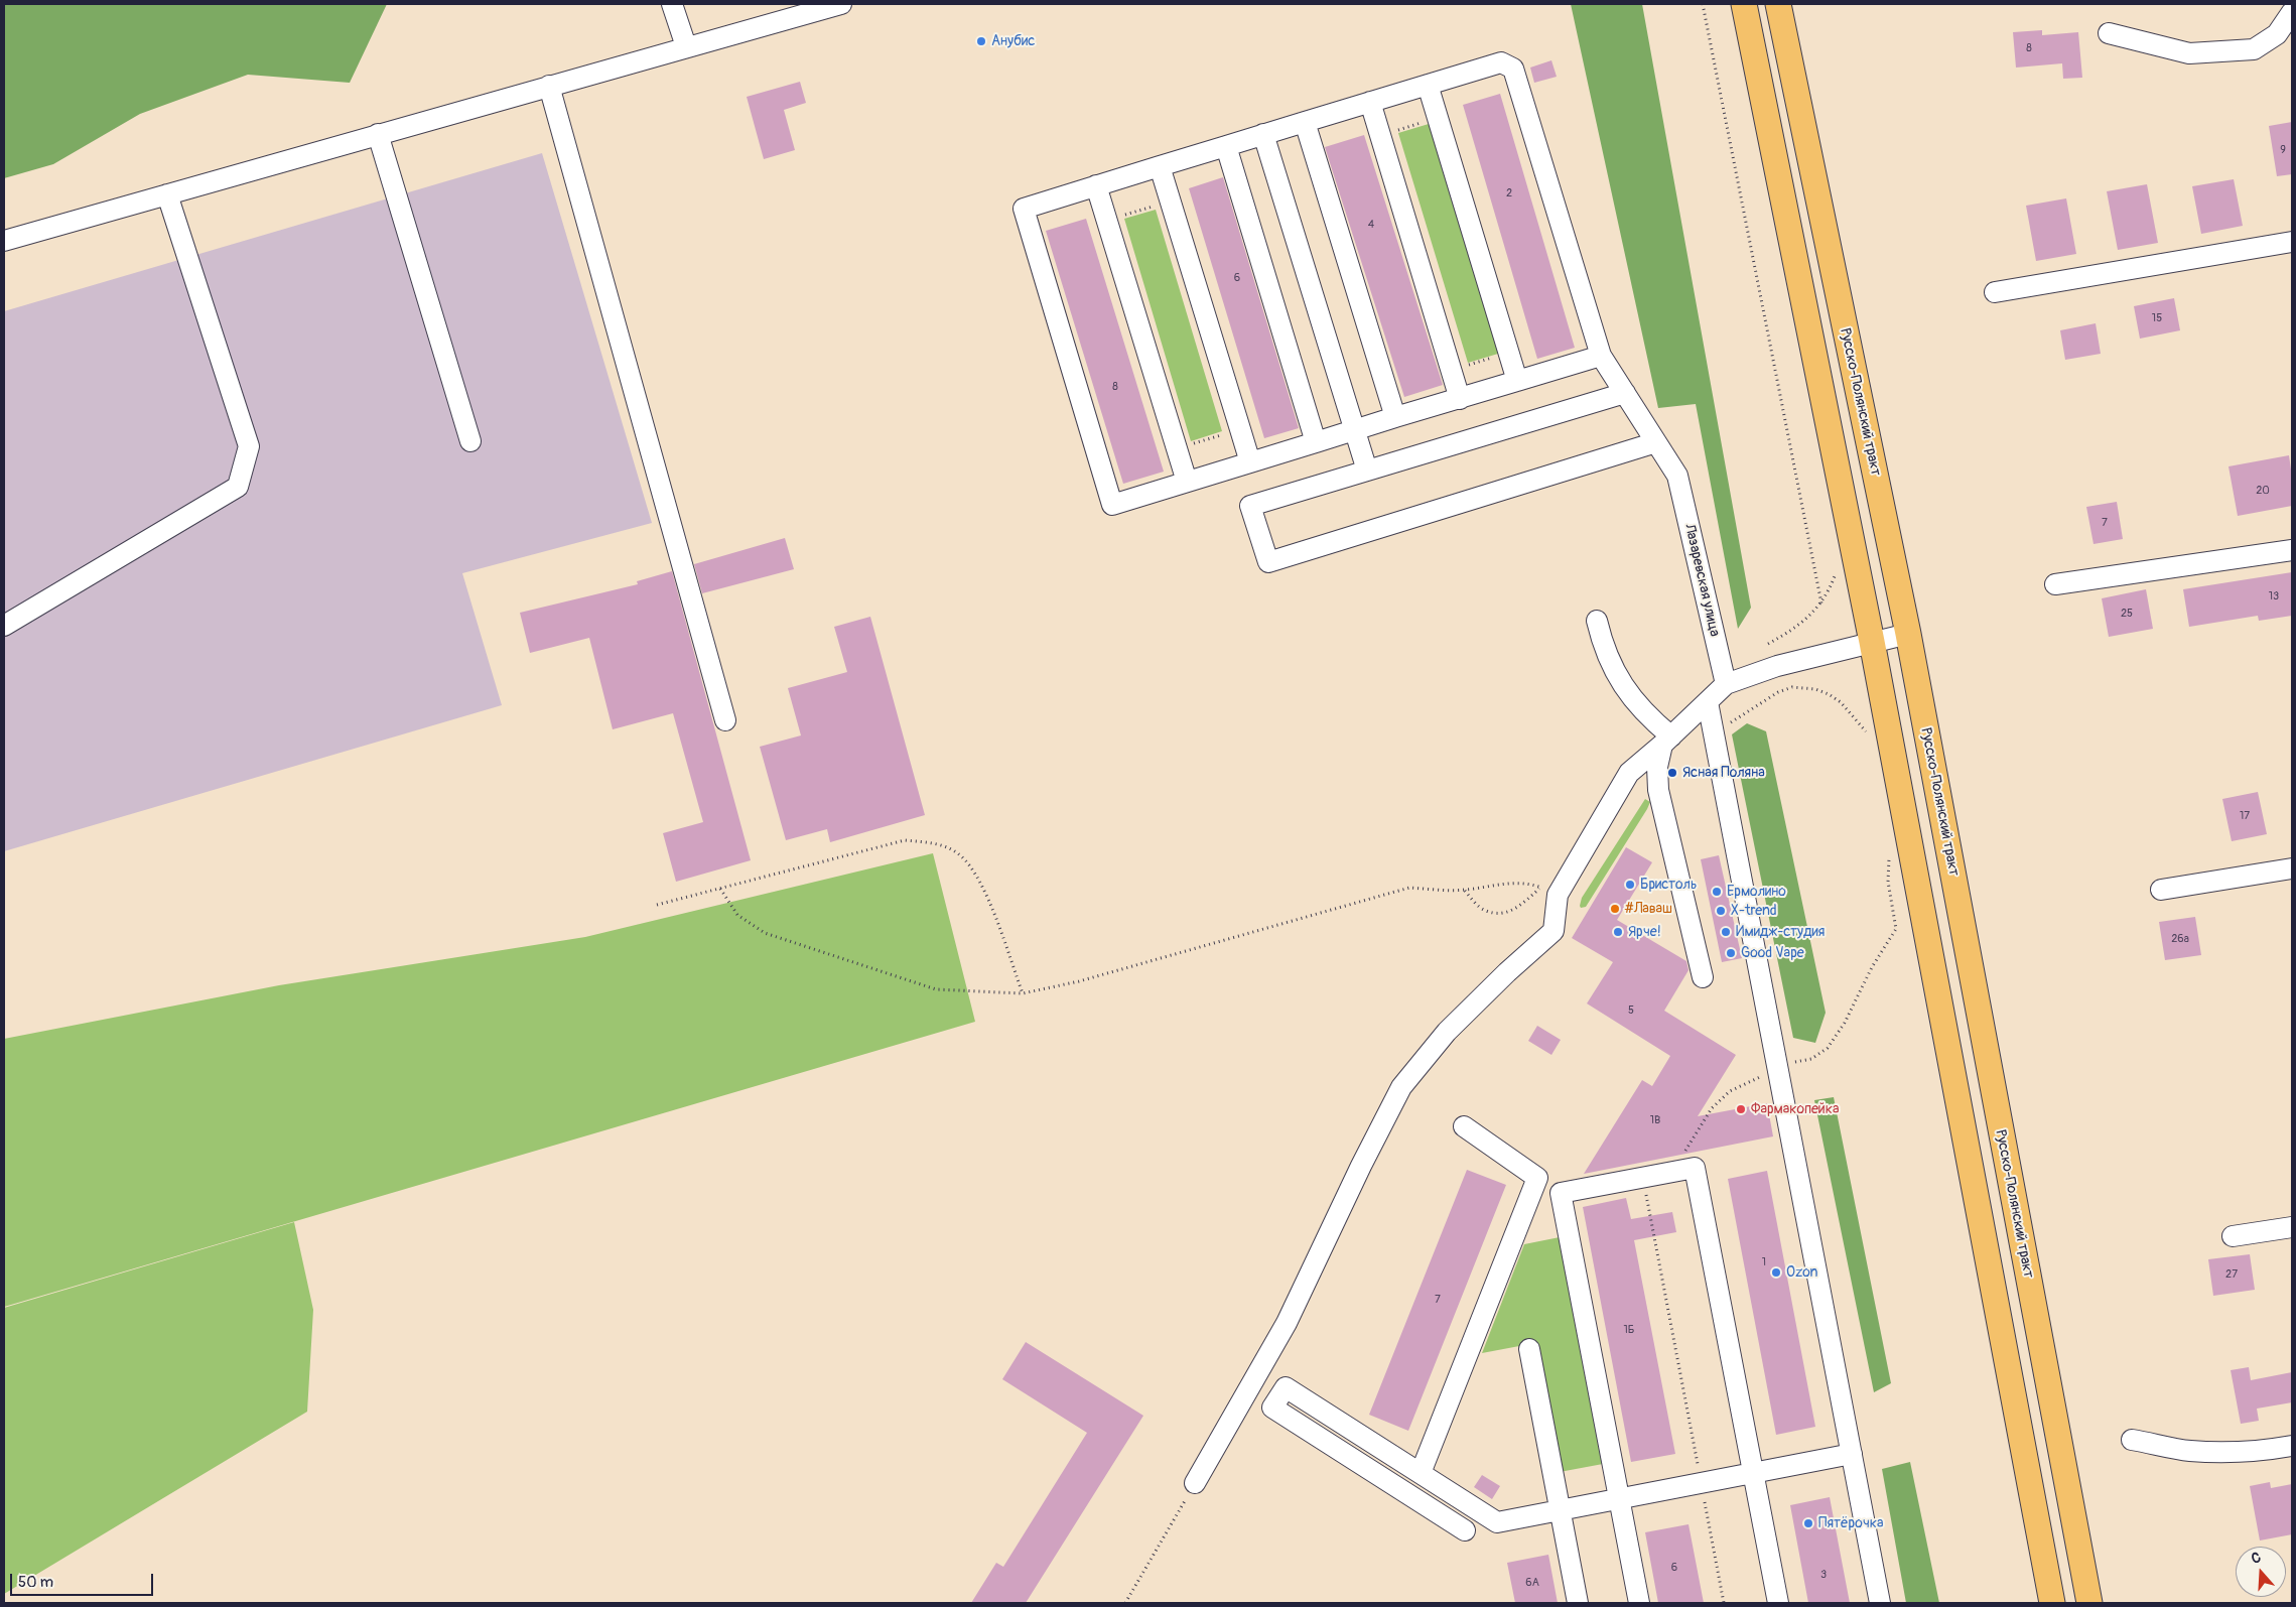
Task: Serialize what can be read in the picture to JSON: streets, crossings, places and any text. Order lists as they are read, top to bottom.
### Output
{
  "streets": {
    "main road": ["Русско-Полянский тракт"],
    "street": ["Лазаревская улица"]
  },
  "places": [
    "Анубис",
    "Ясная Поляна",
    "Бристоль",
    "Ермолино",
    "#Лаваш",
    "X-trend",
    "Ярче!",
    "Имидж-студия",
    "Good Vape",
    "Фармакопейка",
    "Ozon",
    "Пятёрочка"
  ],
  "house_numbers": [
    "8",
    "9",
    "2",
    "4",
    "6",
    "15",
    "8",
    "20",
    "7",
    "13",
    "25",
    "17",
    "26а",
    "5",
    "1В",
    "1",
    "27",
    "7",
    "1Б",
    "6",
    "3",
    "6А"
  ],
  "scale_bar": "50 m",
  "north": "top"
}
